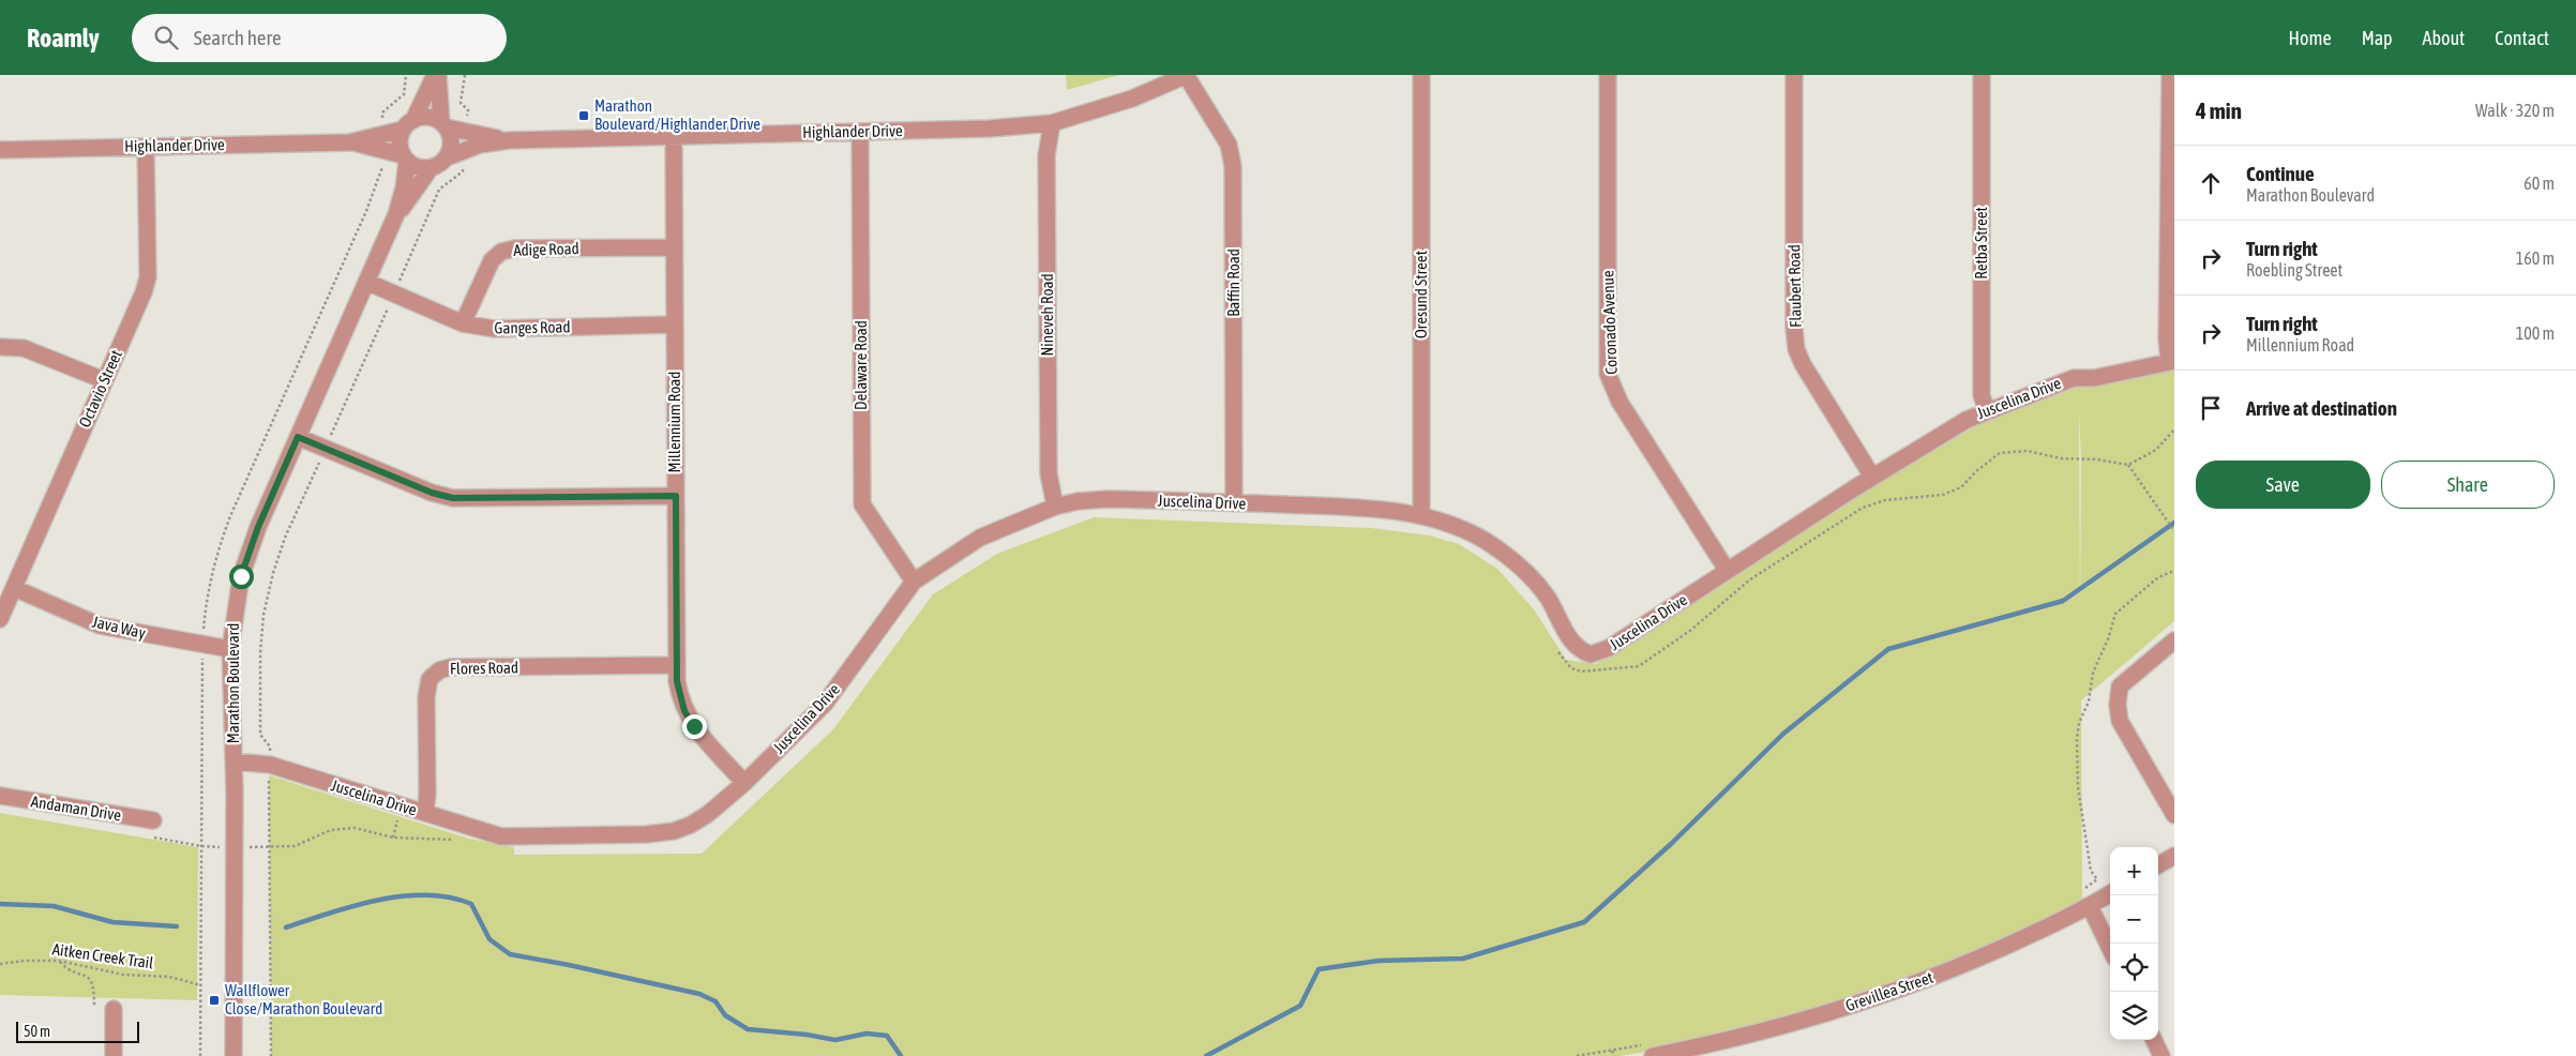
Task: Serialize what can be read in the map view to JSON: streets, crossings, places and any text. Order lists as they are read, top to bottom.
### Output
{
  "streets": {
    "street": [
      "Highlander Drive",
      "Retba Street",
      "Adige Road",
      "Baffin Road",
      "Flaubert Road",
      "Oresund Street",
      "Nineveh Road",
      "Coronado Avenue",
      "Ganges Road",
      "Delaware Road",
      "Octavio Street",
      "Juscelina Drive",
      "Millennium Road",
      "Java Way",
      "Flores Road",
      "Marathon Boulevard",
      "Andaman Drive",
      "Grevillea Street"
    ],
    "path": ["Aitken Creek Trail"]
  },
  "crossings": [
    ["Highlander Drive", "Baffin Road"],
    ["Highlander Drive", "Nineveh Road"],
    ["Highlander Drive", "Delaware Road"],
    ["Highlander Drive", "Octavio Street"],
    ["Highlander Drive", "Millennium Road"],
    ["Highlander Drive", "Marathon Boulevard"],
    ["Retba Street", "Juscelina Drive"],
    ["Adige Road", "Ganges Road"],
    ["Adige Road", "Millennium Road"],
    ["Baffin Road", "Juscelina Drive"],
    ["Flaubert Road", "Juscelina Drive"],
    ["Oresund Street", "Juscelina Drive"],
    ["Nineveh Road", "Juscelina Drive"],
    ["Coronado Avenue", "Juscelina Drive"],
    ["Ganges Road", "Millennium Road"],
    ["Ganges Road", "Marathon Boulevard"],
    ["Delaware Road", "Juscelina Drive"],
    ["Octavio Street", "Java Way"],
    ["Juscelina Drive", "Millennium Road"],
    ["Juscelina Drive", "Flores Road"],
    ["Juscelina Drive", "Marathon Boulevard"],
    ["Millennium Road", "Flores Road"],
    ["Java Way", "Marathon Boulevard"]
  ],
  "places": {
    "transit": ["Marathon Boulevard/Highlander Drive", "Wallflower Close/Marathon Boulevard"]
  },
  "scale_bar": "50 m",
  "page": {
    "header": "Roamly",
    "search": "Search here",
    "nav": [
      "Home",
      "Map",
      "About",
      "Contact"
    ],
    "heading": ["4 min", "Walk · 320 m"],
    "list": [
      ["Continue", "Marathon Boulevard", "60 m"],
      ["Turn right", "Roebling Street", "160 m"],
      ["Turn right", "Millennium Road", "100 m"],
      "Arrive at destination"
    ],
    "buttons": ["Save", "Share"],
    "map_buttons": ["+", "−"],
    "scale": "50 m"
  }
}
